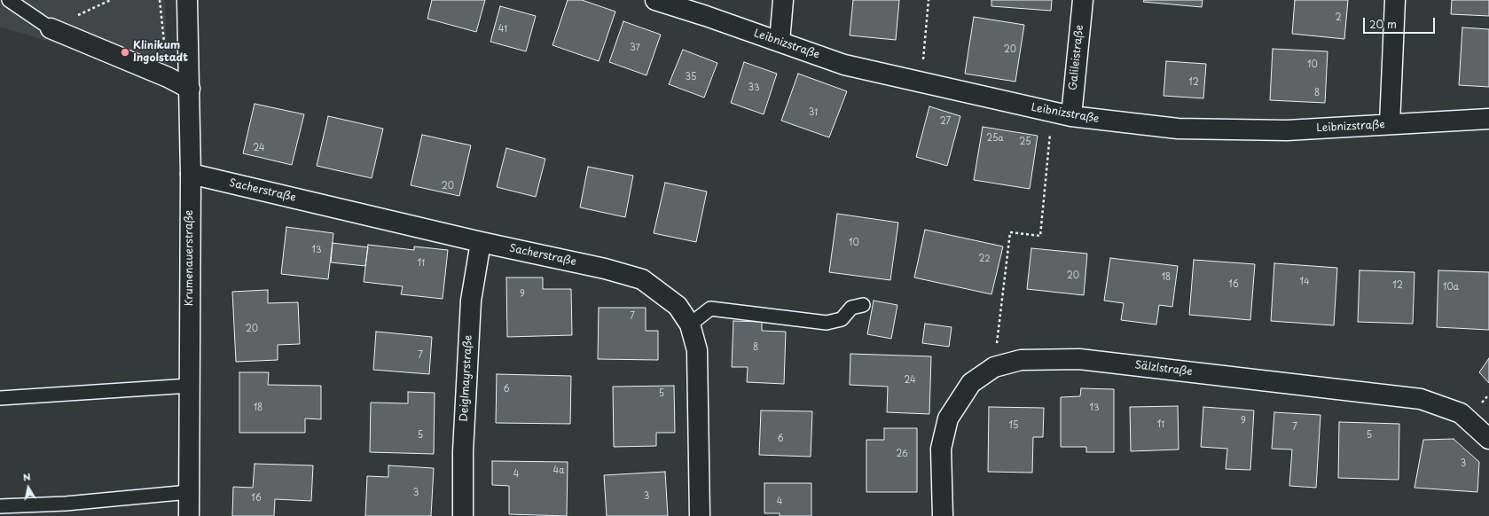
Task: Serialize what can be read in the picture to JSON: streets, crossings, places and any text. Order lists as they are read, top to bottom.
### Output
{
  "streets": {
    "street": [
      "Leibnizstraße",
      "Galileistraße",
      "Sacherstraße",
      "Krumenauerstraße",
      "Sälzlstraße",
      "Deiglmayrstraße"
    ]
  },
  "crossings": [
    ["Leibnizstraße", "Galileistraße"],
    ["Sacherstraße", "Krumenauerstraße"],
    ["Sacherstraße", "Deiglmayrstraße"]
  ],
  "places": ["Klinikum Ingolstadt"],
  "house_numbers": [
    "2",
    "41",
    "37",
    "20",
    "10",
    "35",
    "12",
    "33",
    "8",
    "31",
    "27",
    "25a",
    "25",
    "24",
    "20",
    "10",
    "13",
    "22",
    "11",
    "20",
    "18",
    "14",
    "16",
    "12",
    "10a",
    "9",
    "7",
    "20",
    "8",
    "7",
    "24",
    "6",
    "5",
    "18",
    "13",
    "9",
    "11",
    "15",
    "7",
    "5",
    "5",
    "6",
    "26",
    "3",
    "4a",
    "4",
    "3",
    "3",
    "16",
    "4"
  ],
  "scale_bar": "20 m",
  "north": "top"
}
